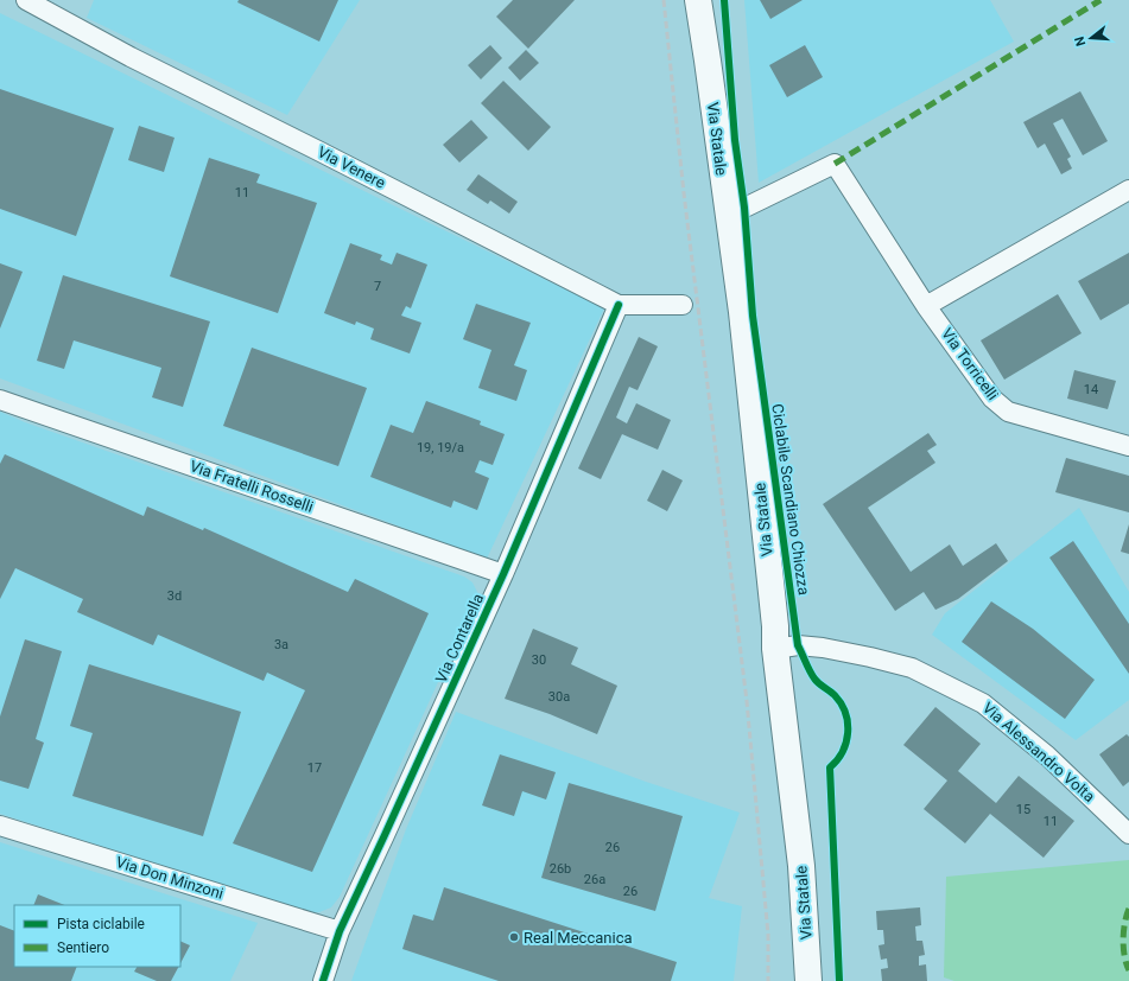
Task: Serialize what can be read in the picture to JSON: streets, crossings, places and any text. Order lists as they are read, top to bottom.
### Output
{
  "streets": {
    "main road": ["Via Statale"],
    "street": [
      "Via Venere",
      "Via Torricelli",
      "Via Fratelli Rosselli",
      "Via Contarella",
      "Via Alessandro Volta",
      "Via Don Minzoni"
    ],
    "cycle path": ["Ciclabile Scandiano Chiozza"]
  },
  "crossings": [
    ["Via Statale", "Via Torricelli"],
    ["Via Statale", "Via Alessandro Volta"],
    ["Via Venere", "Via Contarella"],
    ["Via Fratelli Rosselli", "Via Contarella"],
    ["Via Contarella", "Via Don Minzoni"]
  ],
  "places": ["Real Meccanica"],
  "house_numbers": [
    "11",
    "7",
    "14",
    "19, 19/a",
    "3d",
    "3a",
    "30",
    "30a",
    "17",
    "15",
    "11",
    "26",
    "26b",
    "26a",
    "26"
  ],
  "legend": ["Pista ciclabile", "Sentiero"],
  "north": "left"
}
